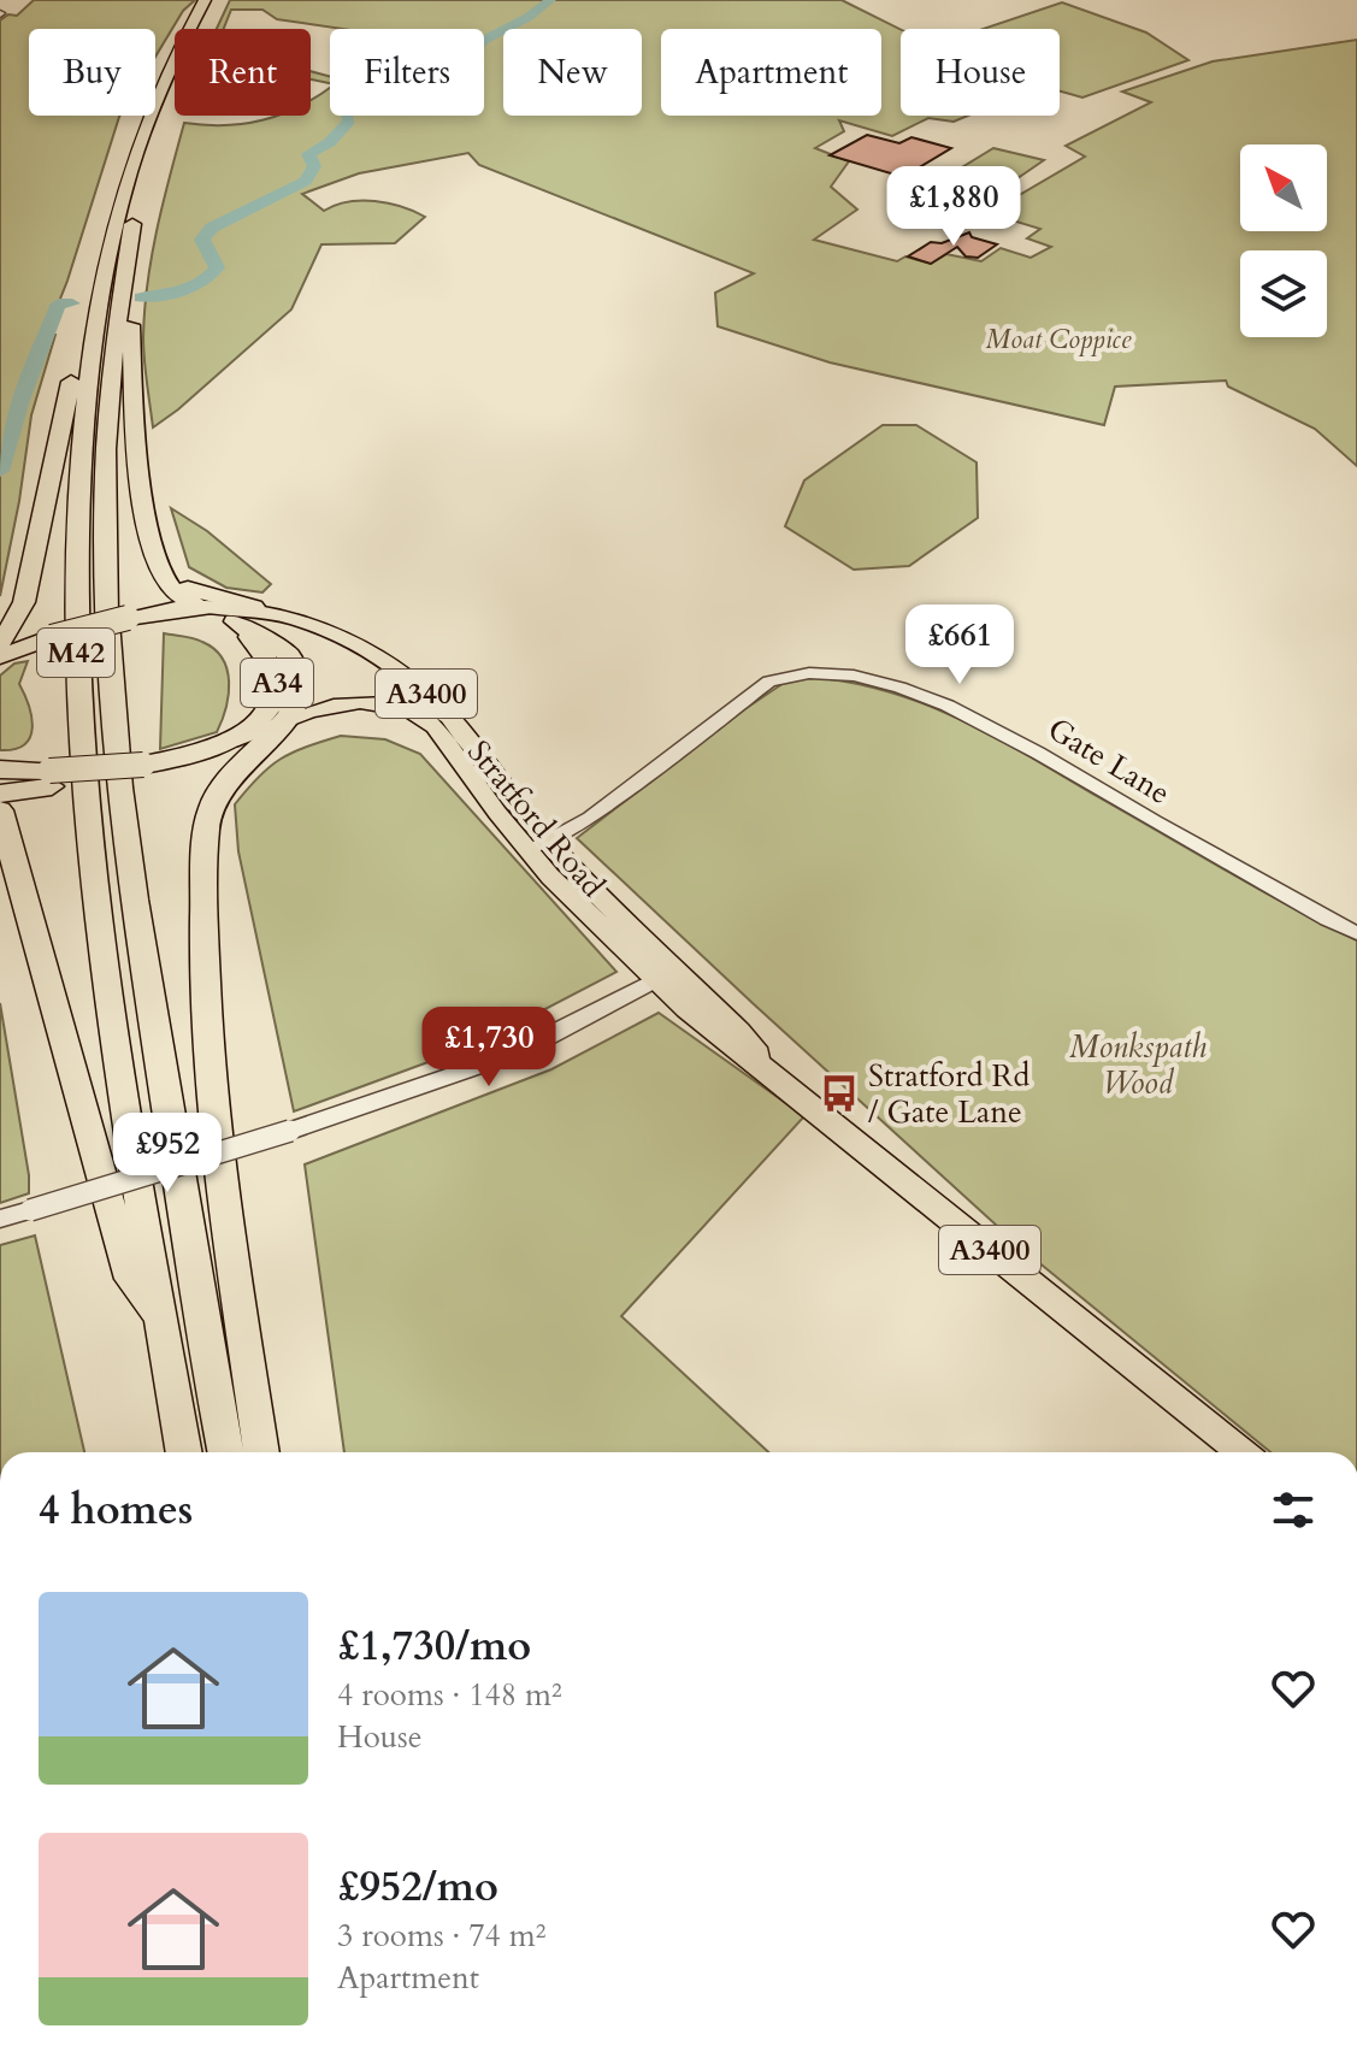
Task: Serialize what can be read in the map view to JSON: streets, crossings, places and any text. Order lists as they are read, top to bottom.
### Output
{
  "streets": {
    "highway": ["M42", "A34"],
    "main road": ["A3400", "Stratford Road"],
    "street": ["Gate Lane"]
  },
  "crossings": [
    ["A34", "Stratford Road"],
    ["Gate Lane", "Stratford Road"]
  ],
  "parks": ["Moat Coppice", "Monkspath Wood"],
  "places": {
    "bus stop": ["Stratford Rd / Gate Lane"]
  },
  "north": "top left",
  "page": {
    "chip": [
      "Buy",
      "Rent",
      "Filters",
      "New",
      "Apartment",
      "House"
    ],
    "price": [
      "£1,880",
      "£661",
      "£1,730",
      "£952"
    ],
    "heading": "4 homes",
    "list": [
      {
        "name": "£1,730/mo",
        "note": "4 rooms · 148 m² · House"
      },
      {
        "name": "£952/mo",
        "note": "3 rooms · 74 m² · Apartment"
      }
    ]
  }
}
